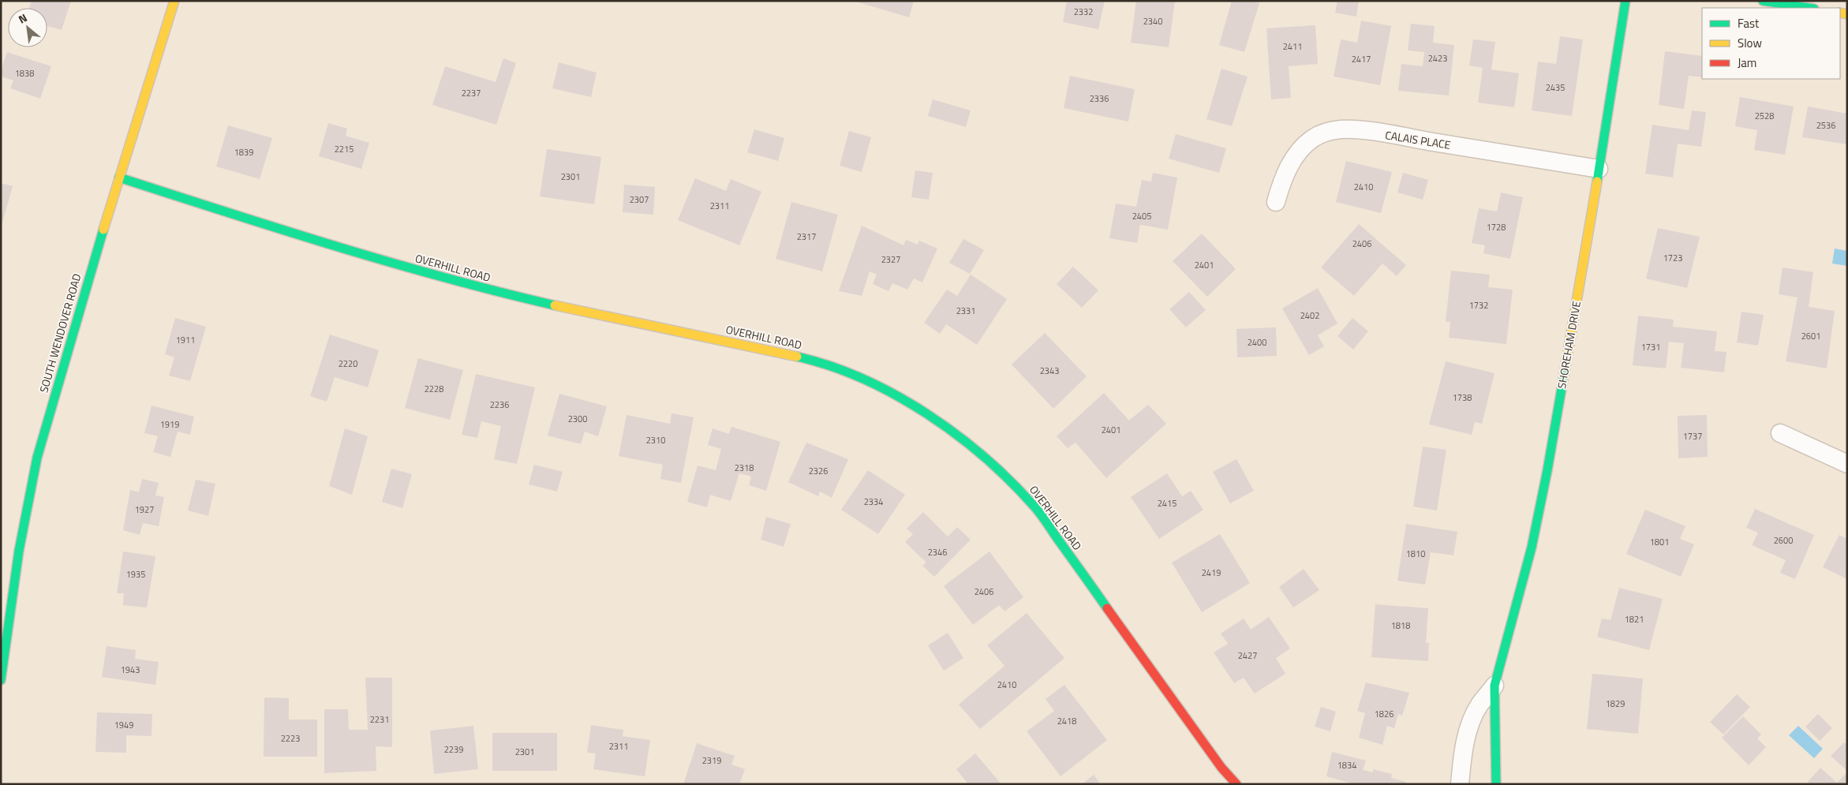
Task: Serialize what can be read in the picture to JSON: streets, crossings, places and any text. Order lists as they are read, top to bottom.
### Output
{
  "streets": {
    "street": [
      "CALAIS PLACE",
      "OVERHILL ROAD",
      "SOUTH WENDOVER ROAD",
      "SHOREHAM DRIVE"
    ]
  },
  "crossings": [
    ["CALAIS PLACE", "SHOREHAM DRIVE"],
    ["OVERHILL ROAD", "SOUTH WENDOVER ROAD"]
  ],
  "house_numbers": [
    "2332",
    "2340",
    "2411",
    "2423",
    "2417",
    "1838",
    "2435",
    "2237",
    "2336",
    "2528",
    "2536",
    "2215",
    "1839",
    "2301",
    "2410",
    "2307",
    "2311",
    "2405",
    "1728",
    "2317",
    "2406",
    "1723",
    "2327",
    "2401",
    "1732",
    "2331",
    "2402",
    "2601",
    "1911",
    "2400",
    "1731",
    "2220",
    "2343",
    "2228",
    "1738",
    "2236",
    "2300",
    "1919",
    "2401",
    "1737",
    "2310",
    "2318",
    "2326",
    "2334",
    "2415",
    "1927",
    "2600",
    "1801",
    "2346",
    "1810",
    "2419",
    "1935",
    "2406",
    "1821",
    "1818",
    "2427",
    "1943",
    "2410",
    "1829",
    "1826",
    "2231",
    "2418",
    "1949",
    "2223",
    "2311",
    "2239",
    "2301",
    "2319",
    "1834"
  ],
  "legend": ["Fast", "Slow", "Jam"],
  "north": "top left"
}
